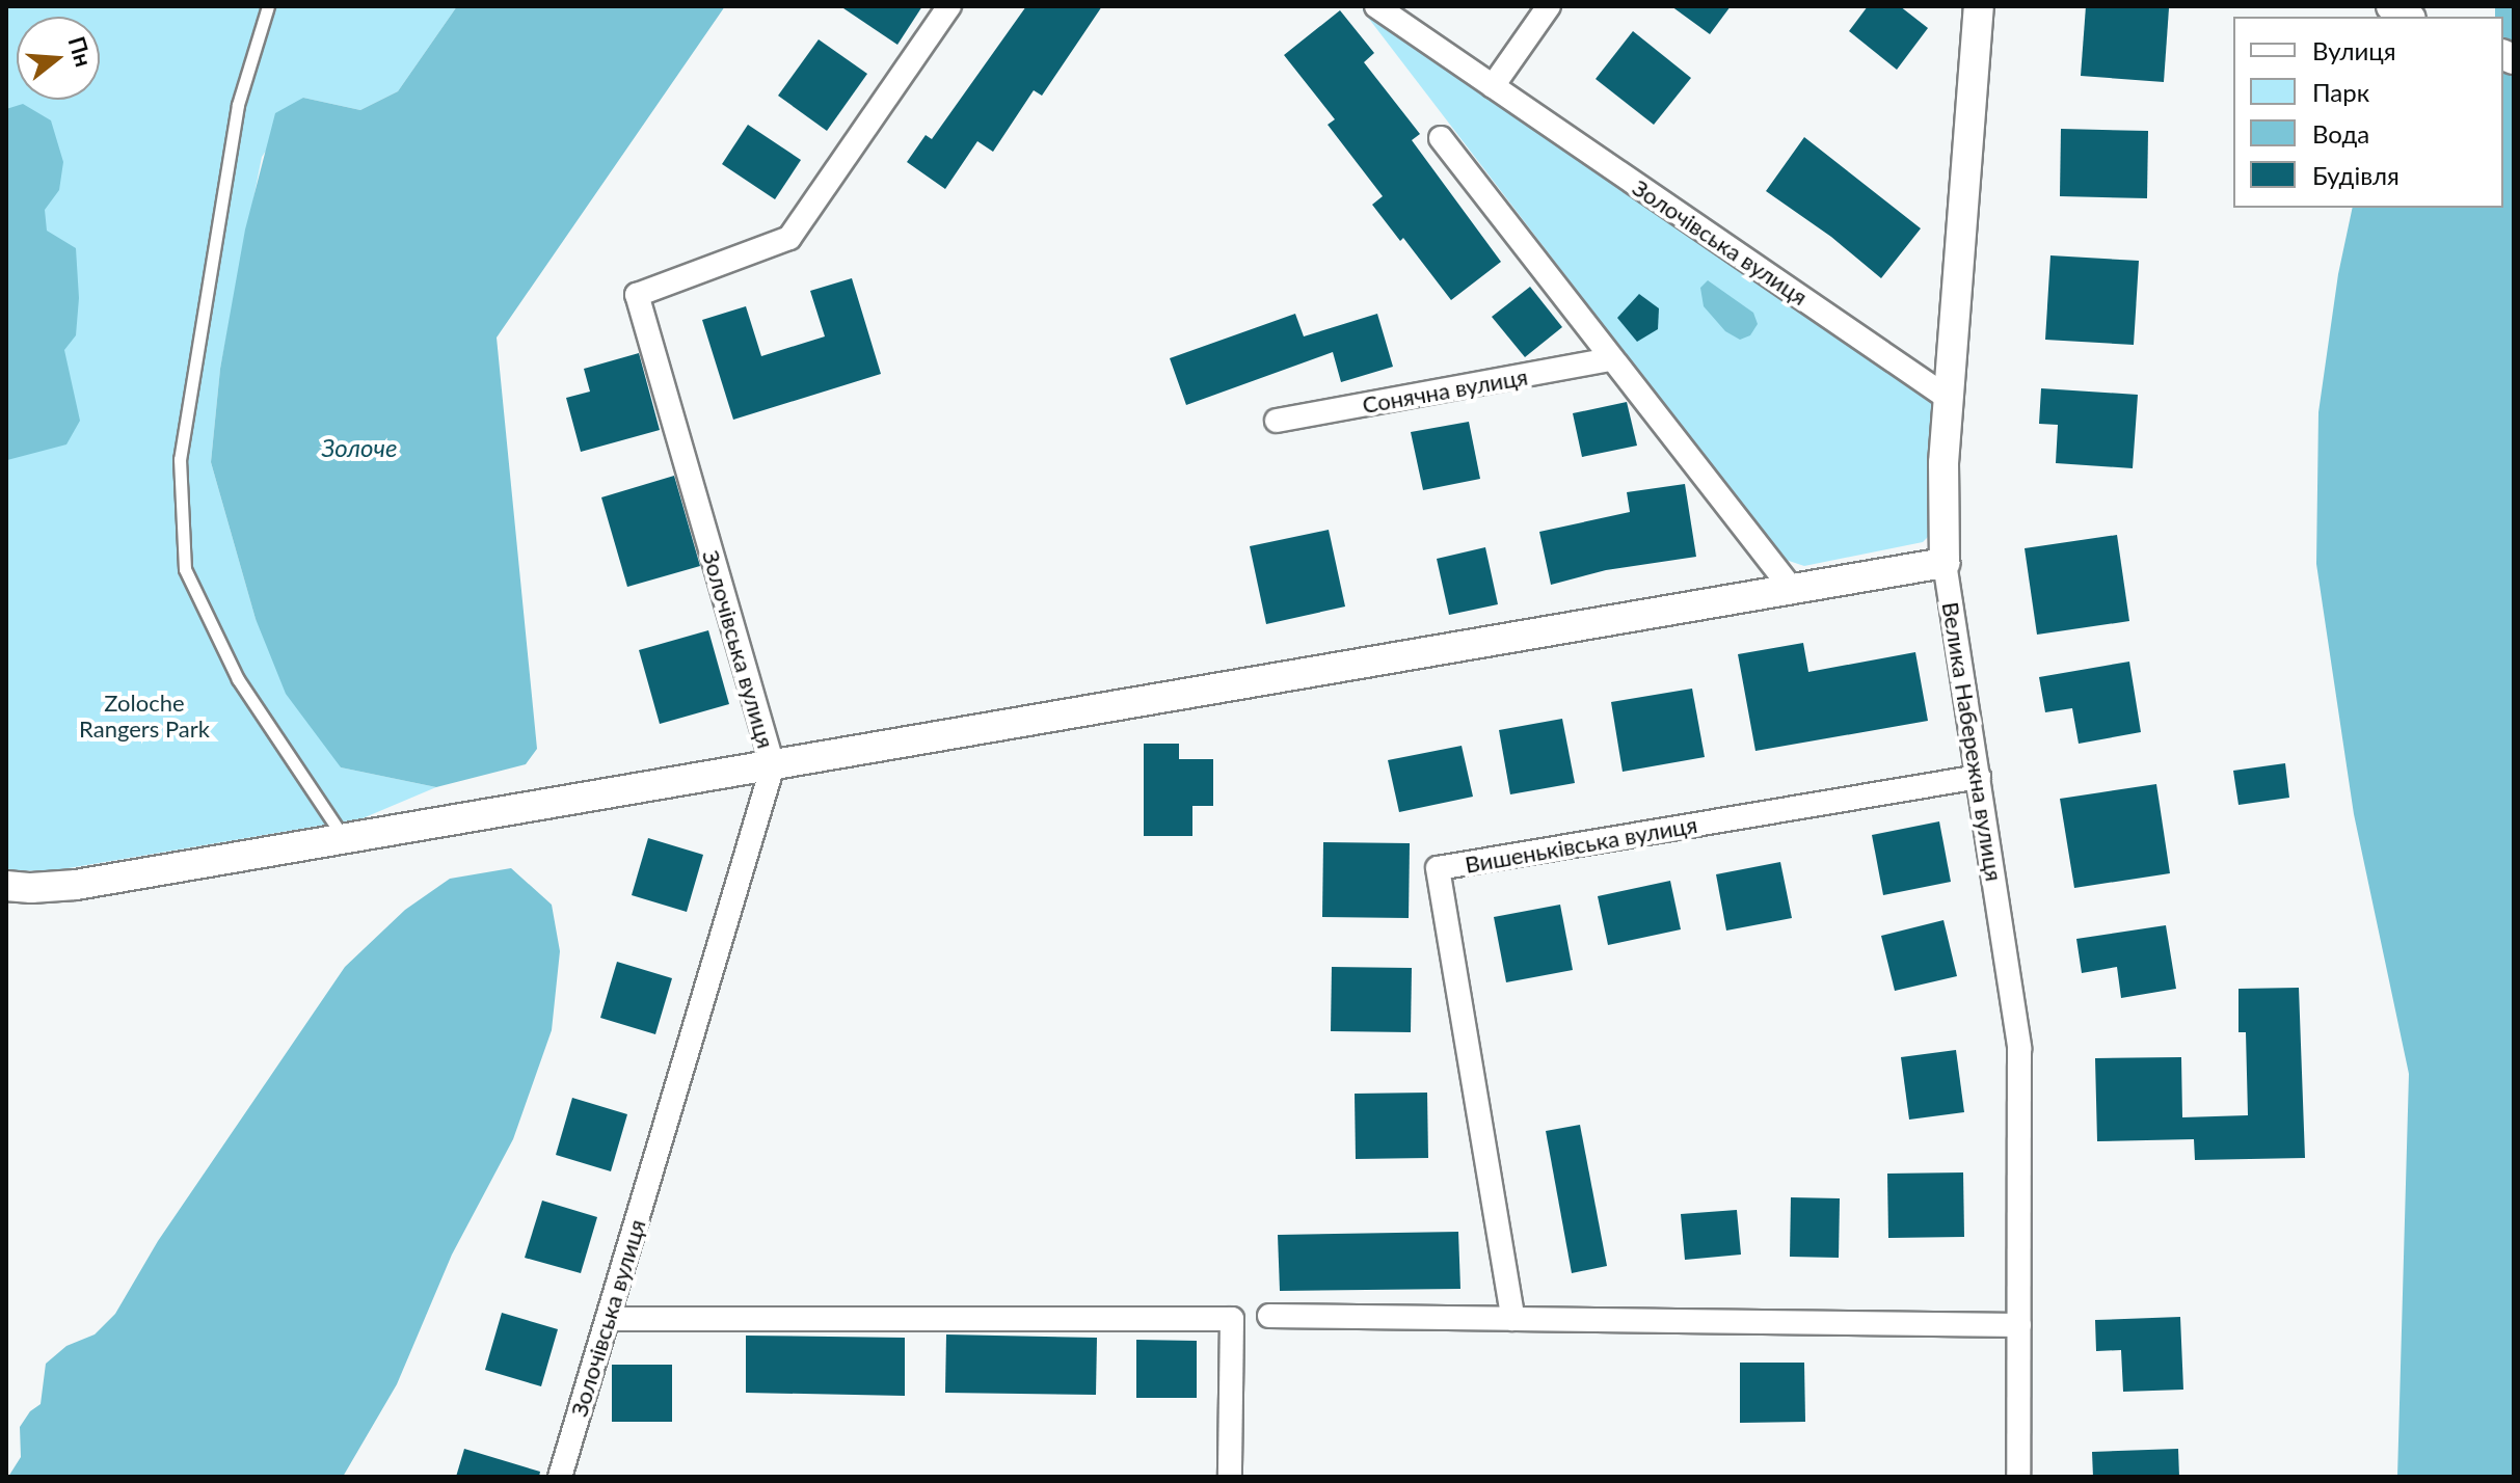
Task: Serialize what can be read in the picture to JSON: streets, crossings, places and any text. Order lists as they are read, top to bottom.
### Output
{
  "streets": {
    "street": [
      "Золочівська вулиця",
      "Сонячна вулиця",
      "Велика Набережна вулиця",
      "Вишеньківська вулиця"
    ]
  },
  "crossings": [
    ["Золочівська вулиця", "Велика Набережна вулиця"],
    ["Велика Набережна вулиця", "Вишеньківська вулиця"]
  ],
  "water": ["Золоче"],
  "parks": ["Zoloche Rangers Park"],
  "legend": [
    "Вулиця",
    "Парк",
    "Вода",
    "Будівля"
  ],
  "north": "right"
}
